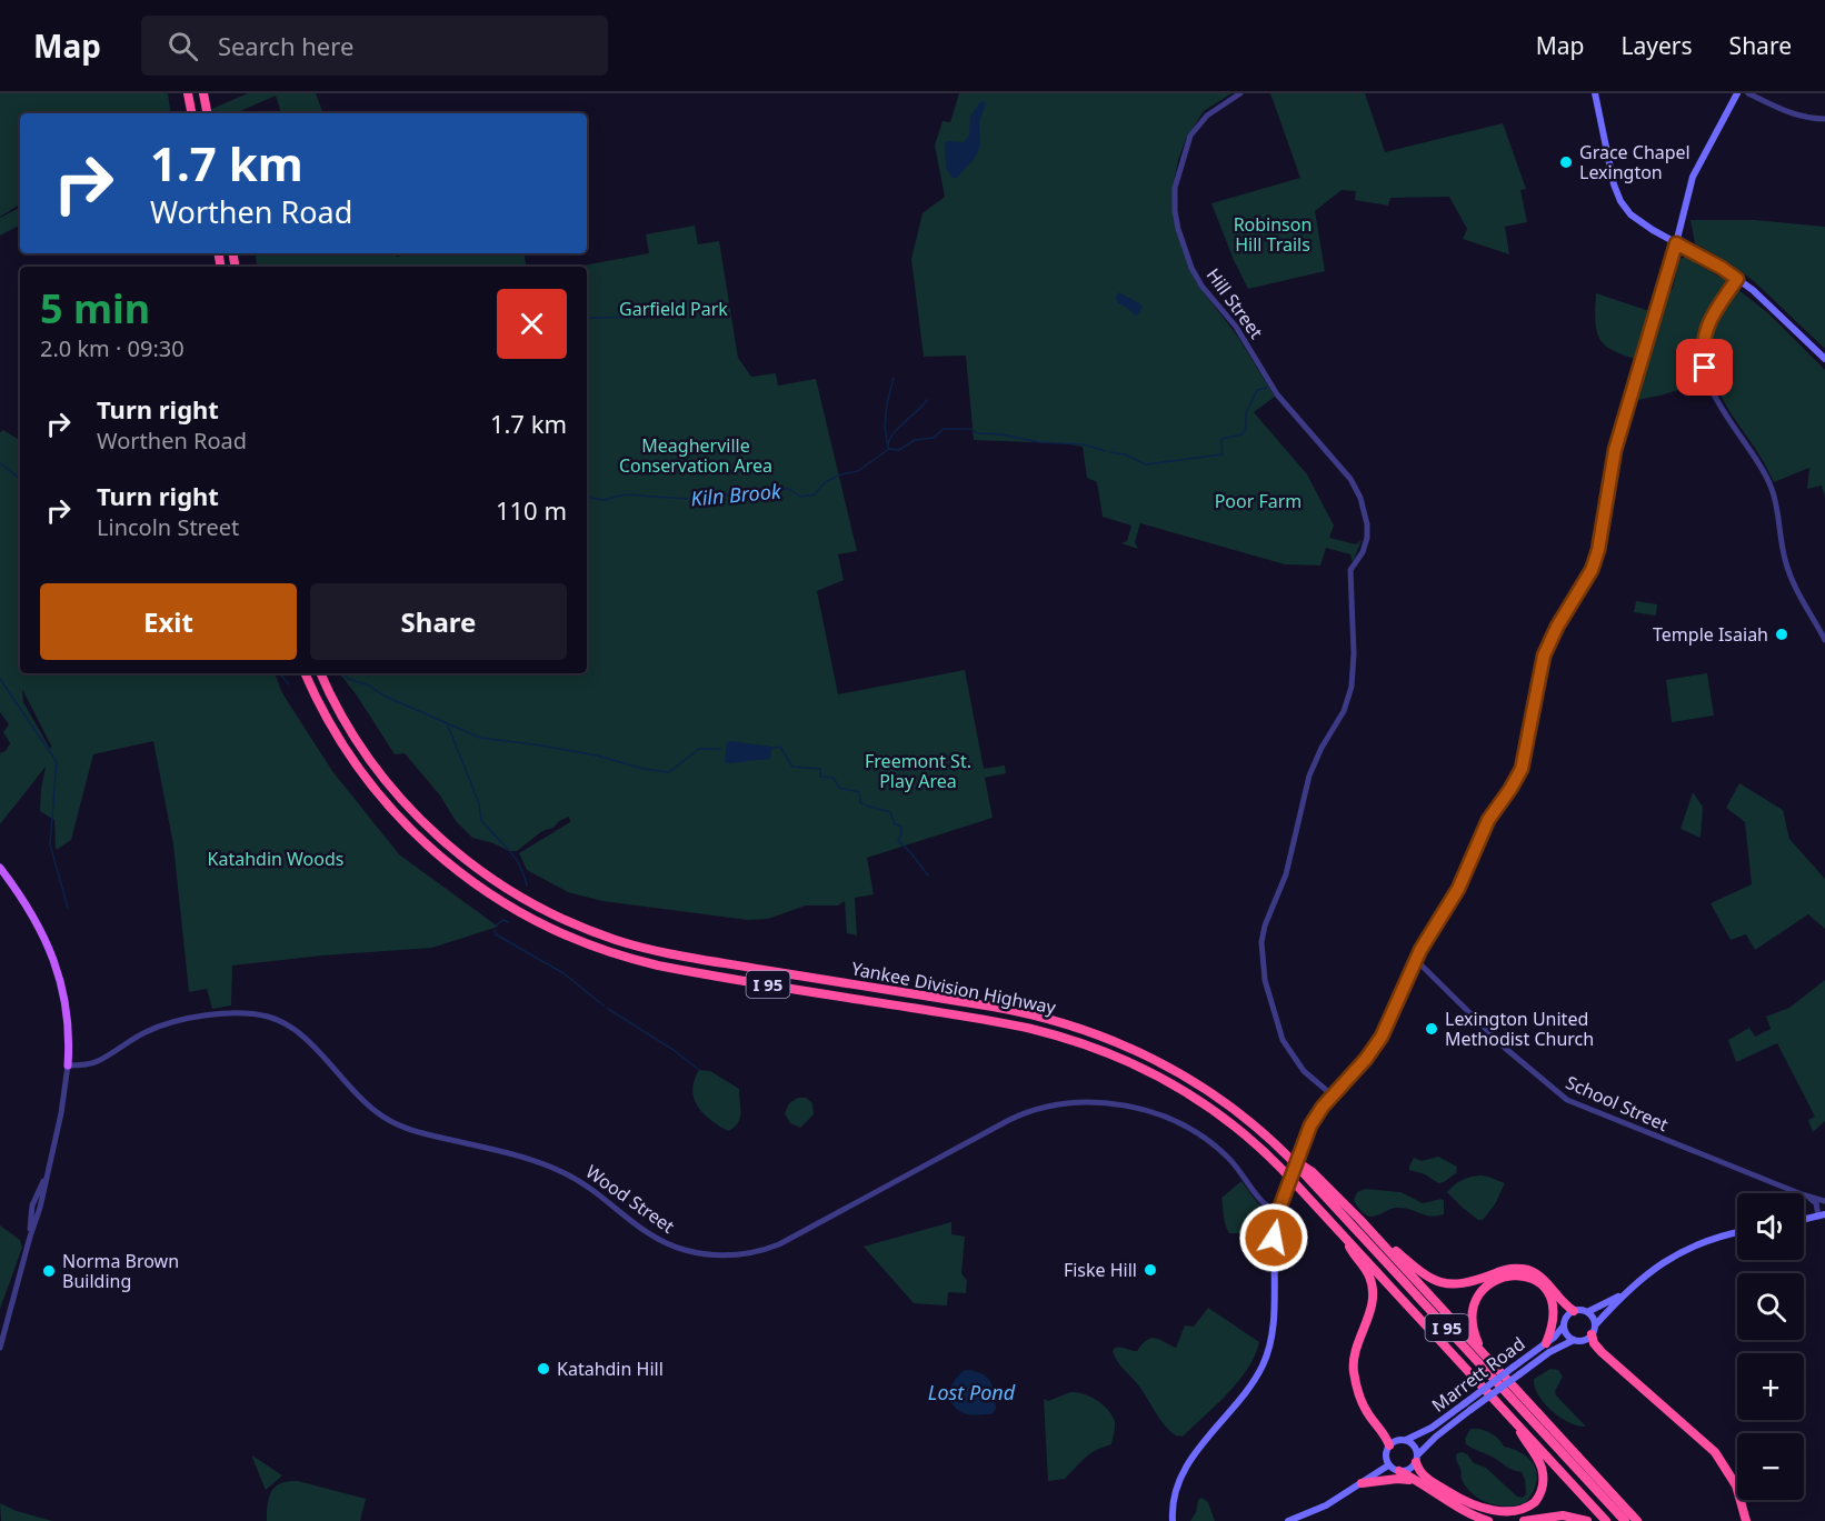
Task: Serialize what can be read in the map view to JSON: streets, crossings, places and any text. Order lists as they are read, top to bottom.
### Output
{
  "streets": {
    "highway": ["I 95", "Yankee Division Highway"],
    "main road": ["Marrett Road"],
    "street": ["Hill Street", "School Street", "Wood Street"]
  },
  "water": ["Kiln Brook", "Lost Pond"],
  "parks": [
    "Robinson Hill Trails",
    "Garfield Park",
    "Meagherville Conservation Area",
    "Poor Farm",
    "Freemont St. Play Area",
    "Katahdin Woods"
  ],
  "places": [
    "Grace Chapel Lexington",
    "Temple Isaiah",
    "Lexington United Methodist Church",
    "Fiske Hill",
    "Norma Brown Building",
    "Katahdin Hill"
  ],
  "page": {
    "header": "Map",
    "search": "Search here",
    "nav": ["Map", "Layers", "Share"],
    "turn": ["1.7 km", "Worthen Road"],
    "heading": ["5 min", "2.0 km · 09:30"],
    "list": [
      {
        "name": "Turn right",
        "note": "Worthen Road",
        "value": "1.7 km"
      },
      {
        "name": "Turn right",
        "note": "Lincoln Street",
        "value": "110 m"
      }
    ],
    "buttons": ["Exit", "Share"],
    "map_buttons": ["+", "−"]
  }
}
